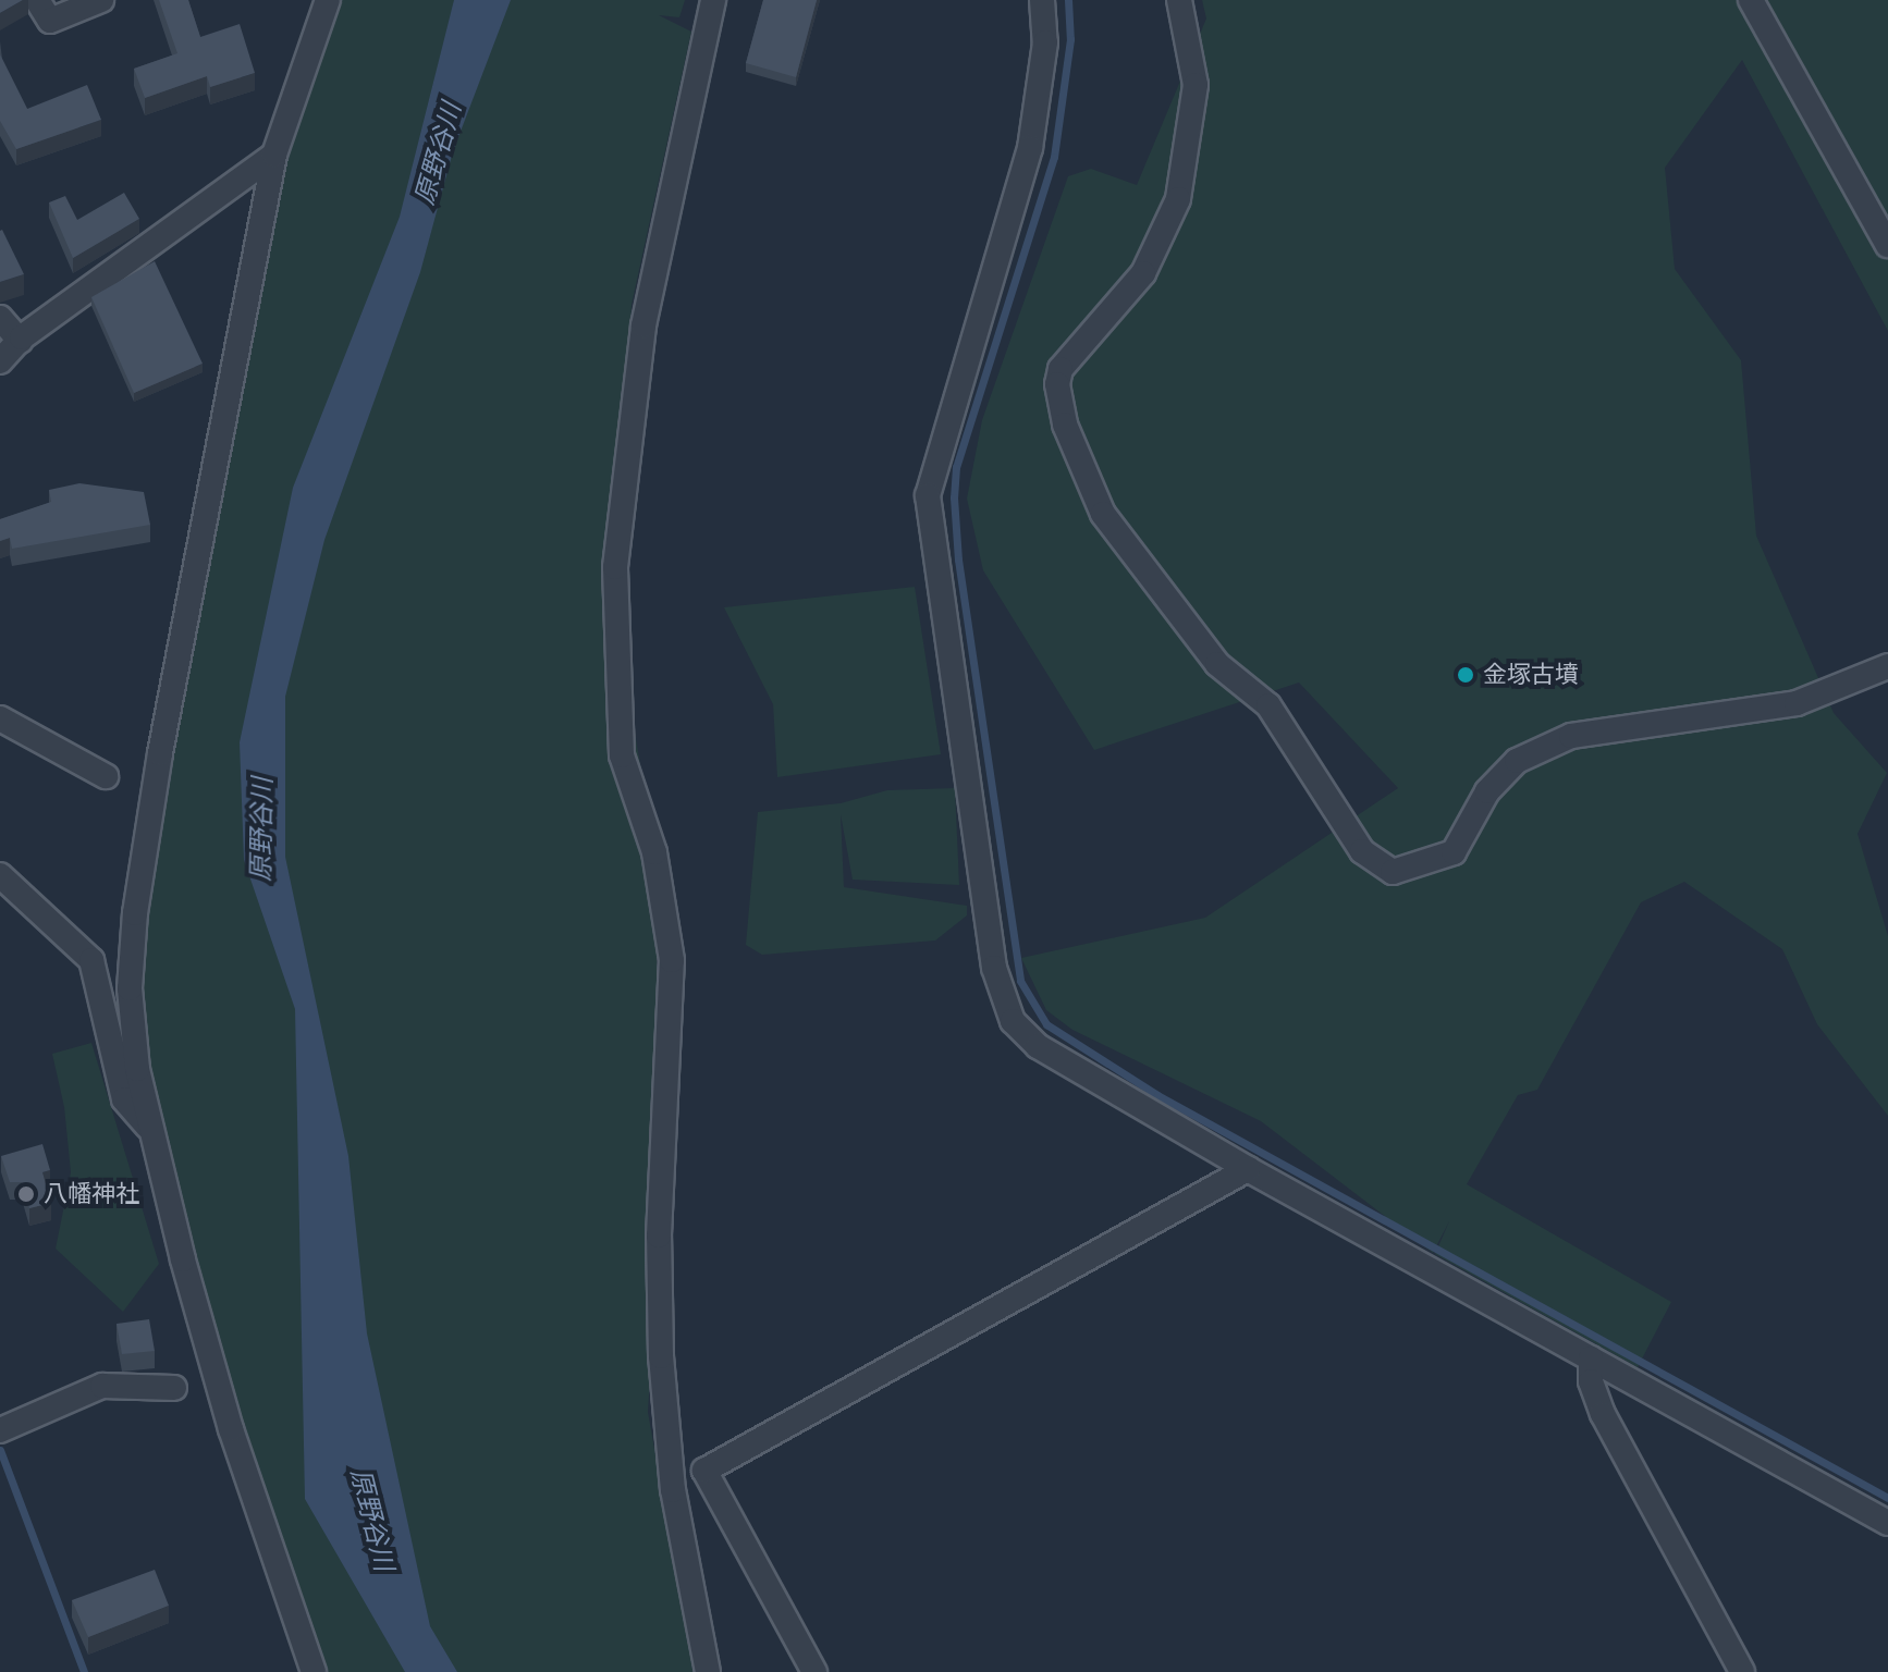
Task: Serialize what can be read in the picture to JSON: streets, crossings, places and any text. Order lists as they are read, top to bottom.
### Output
{
  "water": ["原野谷川"],
  "places": ["金塚古墳", "八幡神社"]
}
